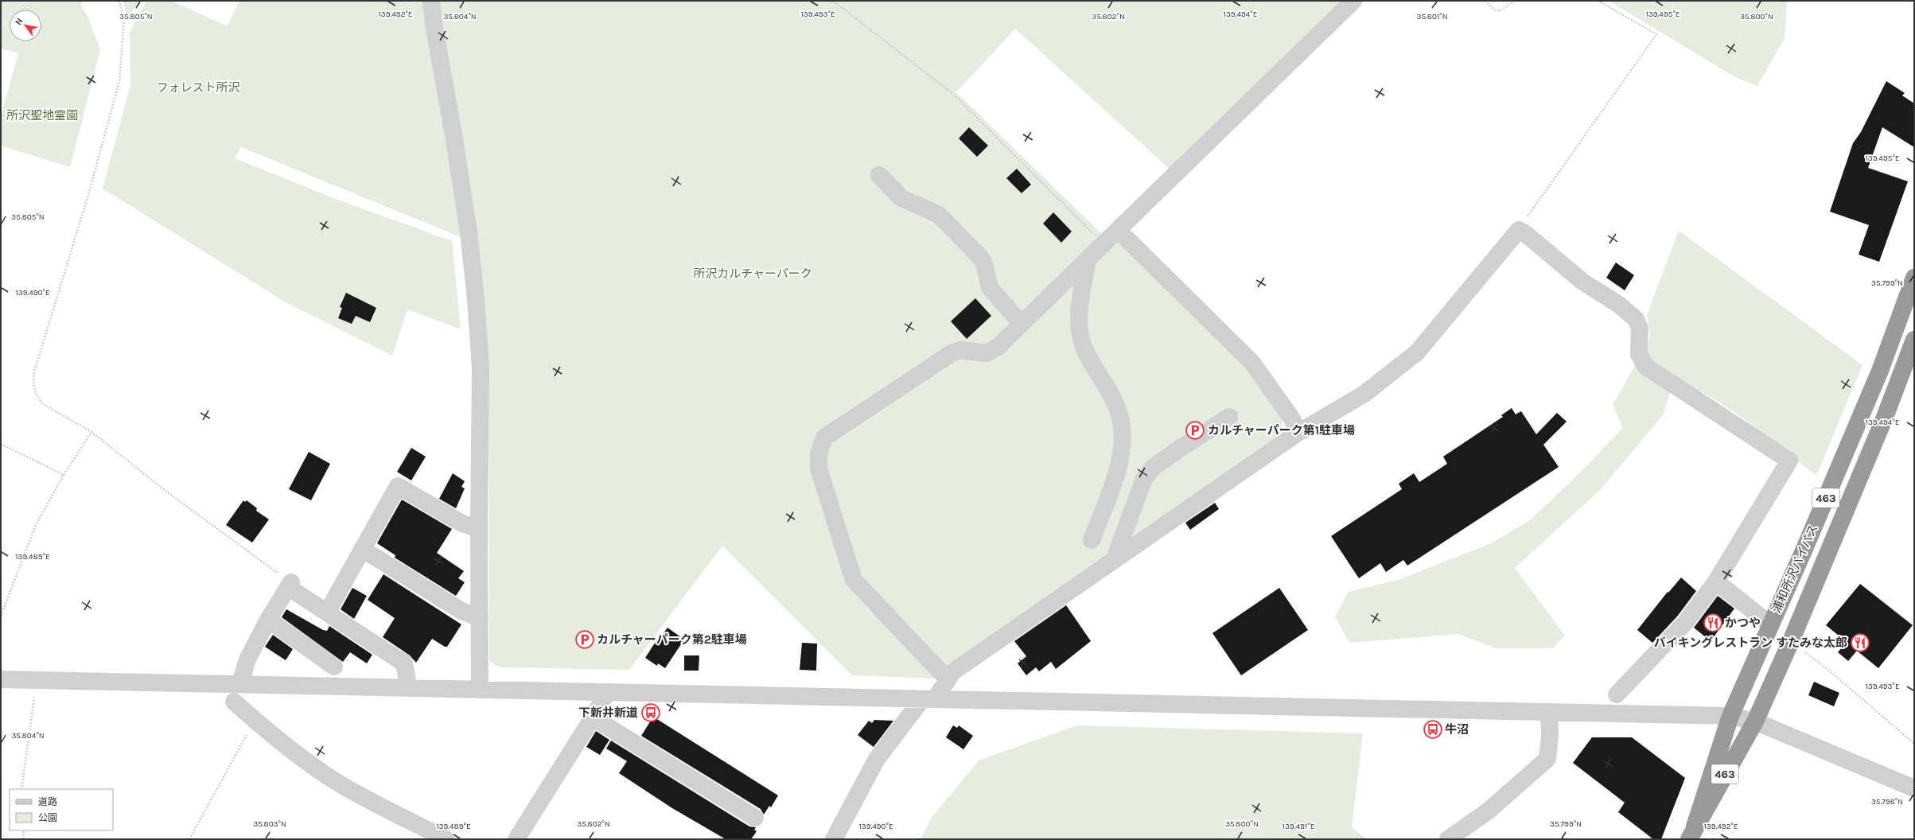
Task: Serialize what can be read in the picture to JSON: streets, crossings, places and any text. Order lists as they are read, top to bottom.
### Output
{
  "streets": {
    "highway": ["463", "浦和所沢バイパス"]
  },
  "parks": ["フォレスト所沢", "所沢聖地霊園", "所沢カルチャーパーク"],
  "places": {
    "parking": ["カルチャーパーク第1駐車場", "カルチャーパーク第2駐車場"],
    "restaurant": ["かつや", "バイキングレストラン すたみな太郎"],
    "bus stop": ["下新井新道", "牛沼"]
  },
  "legend": ["道路", "公園"],
  "north": "top left",
  "coordinates": [
    "139.492°E",
    "139.493°E",
    "139.494°E",
    "139.495°E",
    "35.805°N",
    "35.804°N",
    "35.802°N",
    "35.801°N",
    "35.800°N",
    "35.799°N",
    "139.490°E",
    "139.489°E",
    "35.798°N",
    "35.803°N",
    "139.491°E"
  ]
}
